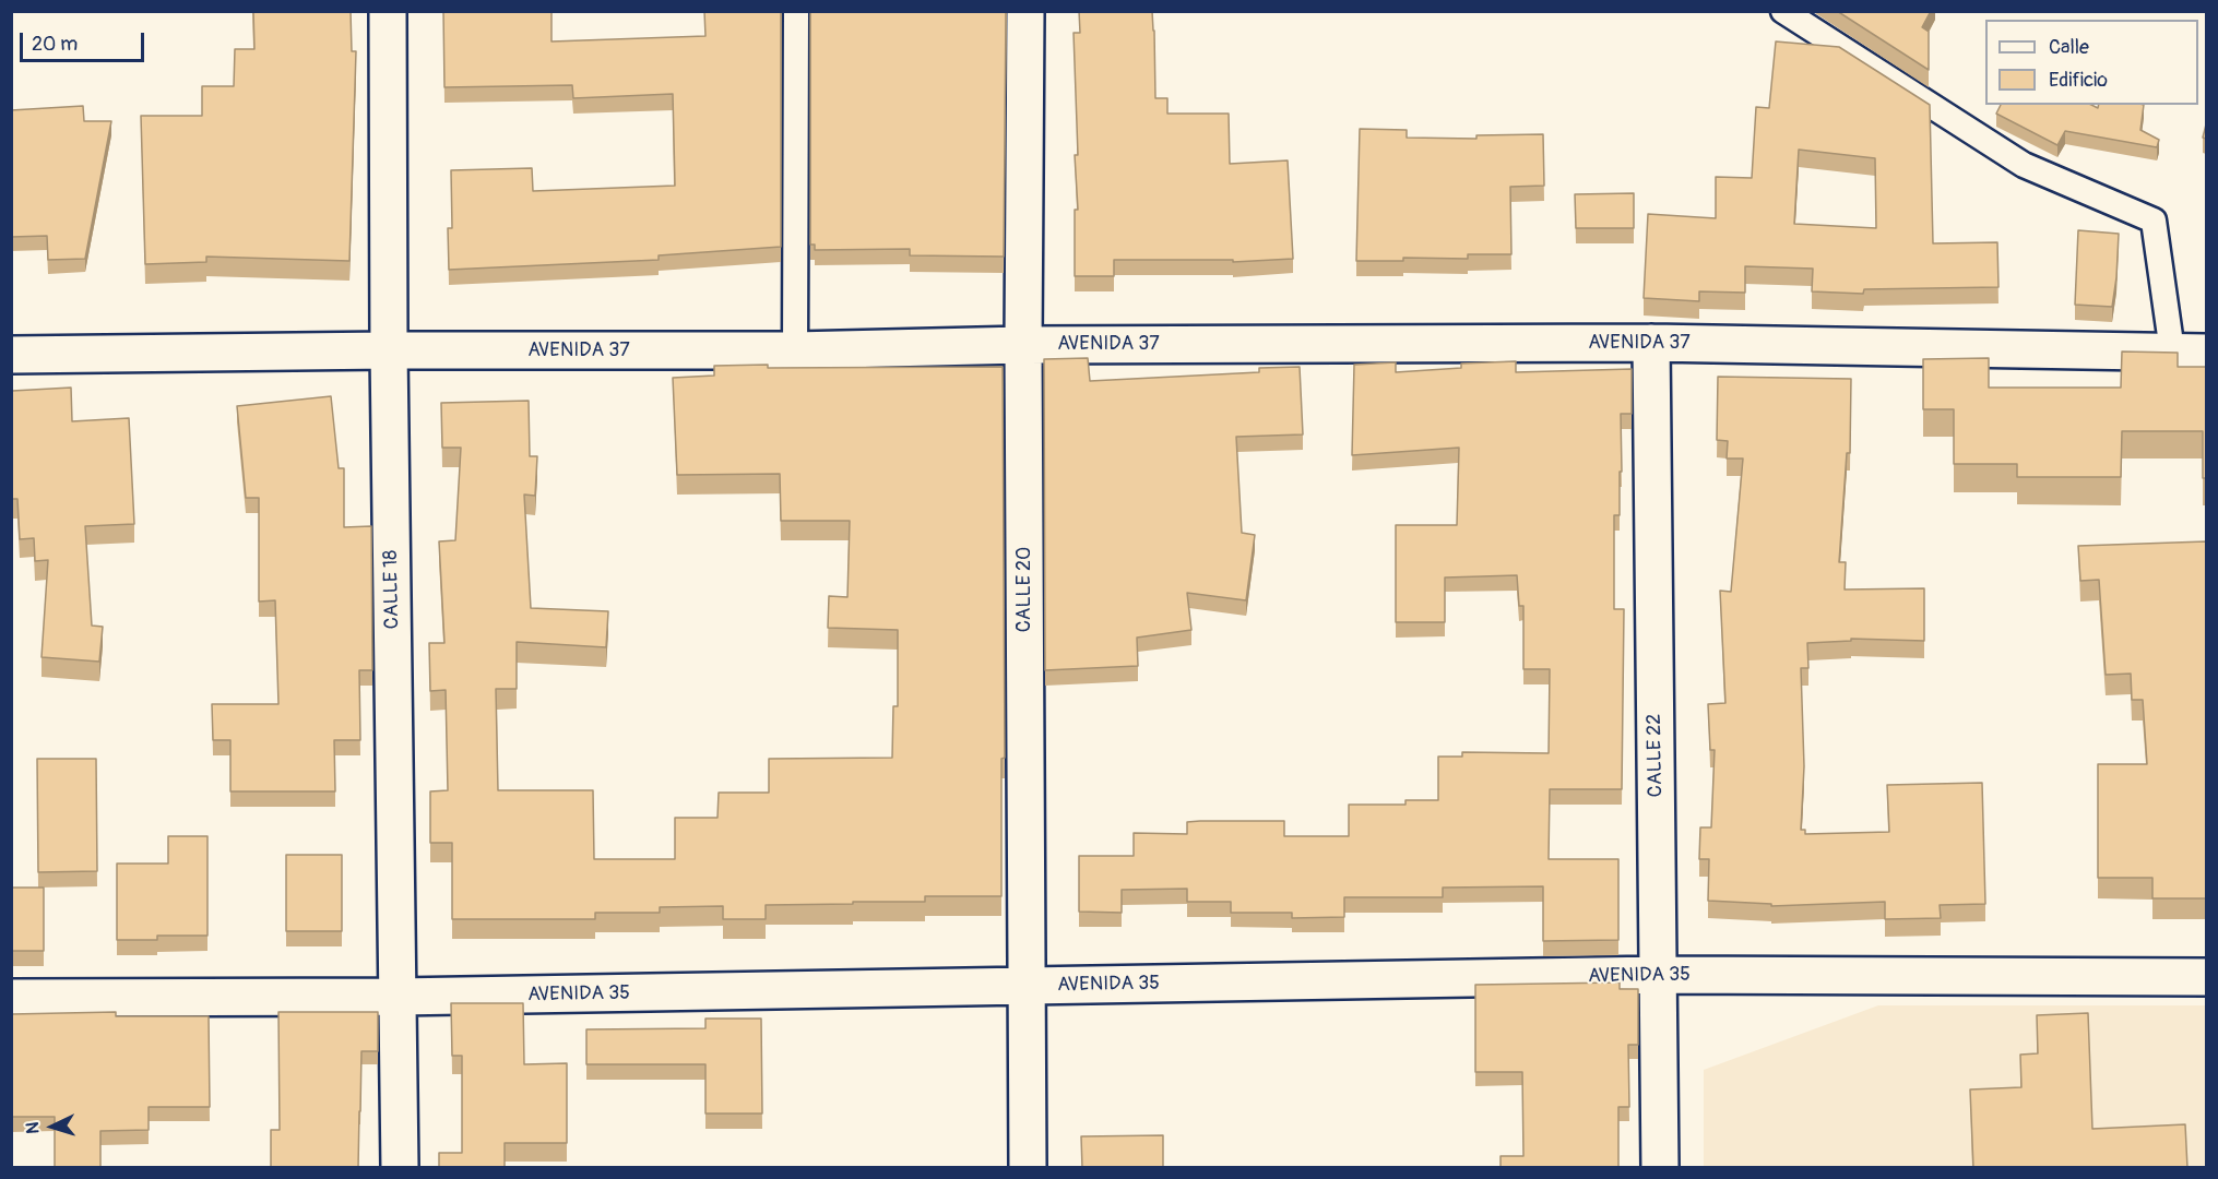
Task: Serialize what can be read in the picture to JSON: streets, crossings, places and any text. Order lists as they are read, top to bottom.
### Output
{
  "streets": {
    "street": [
      "AVENIDA 37",
      "CALLE 18",
      "CALLE 20",
      "CALLE 22",
      "AVENIDA 35"
    ]
  },
  "crossings": [
    ["AVENIDA 37", "CALLE 18"],
    ["AVENIDA 37", "CALLE 20"],
    ["AVENIDA 37", "CALLE 22"],
    ["CALLE 18", "AVENIDA 35"],
    ["CALLE 20", "AVENIDA 35"],
    ["CALLE 22", "AVENIDA 35"]
  ],
  "legend": ["Calle", "Edificio"],
  "scale_bar": "20 m",
  "north": "left"
}
